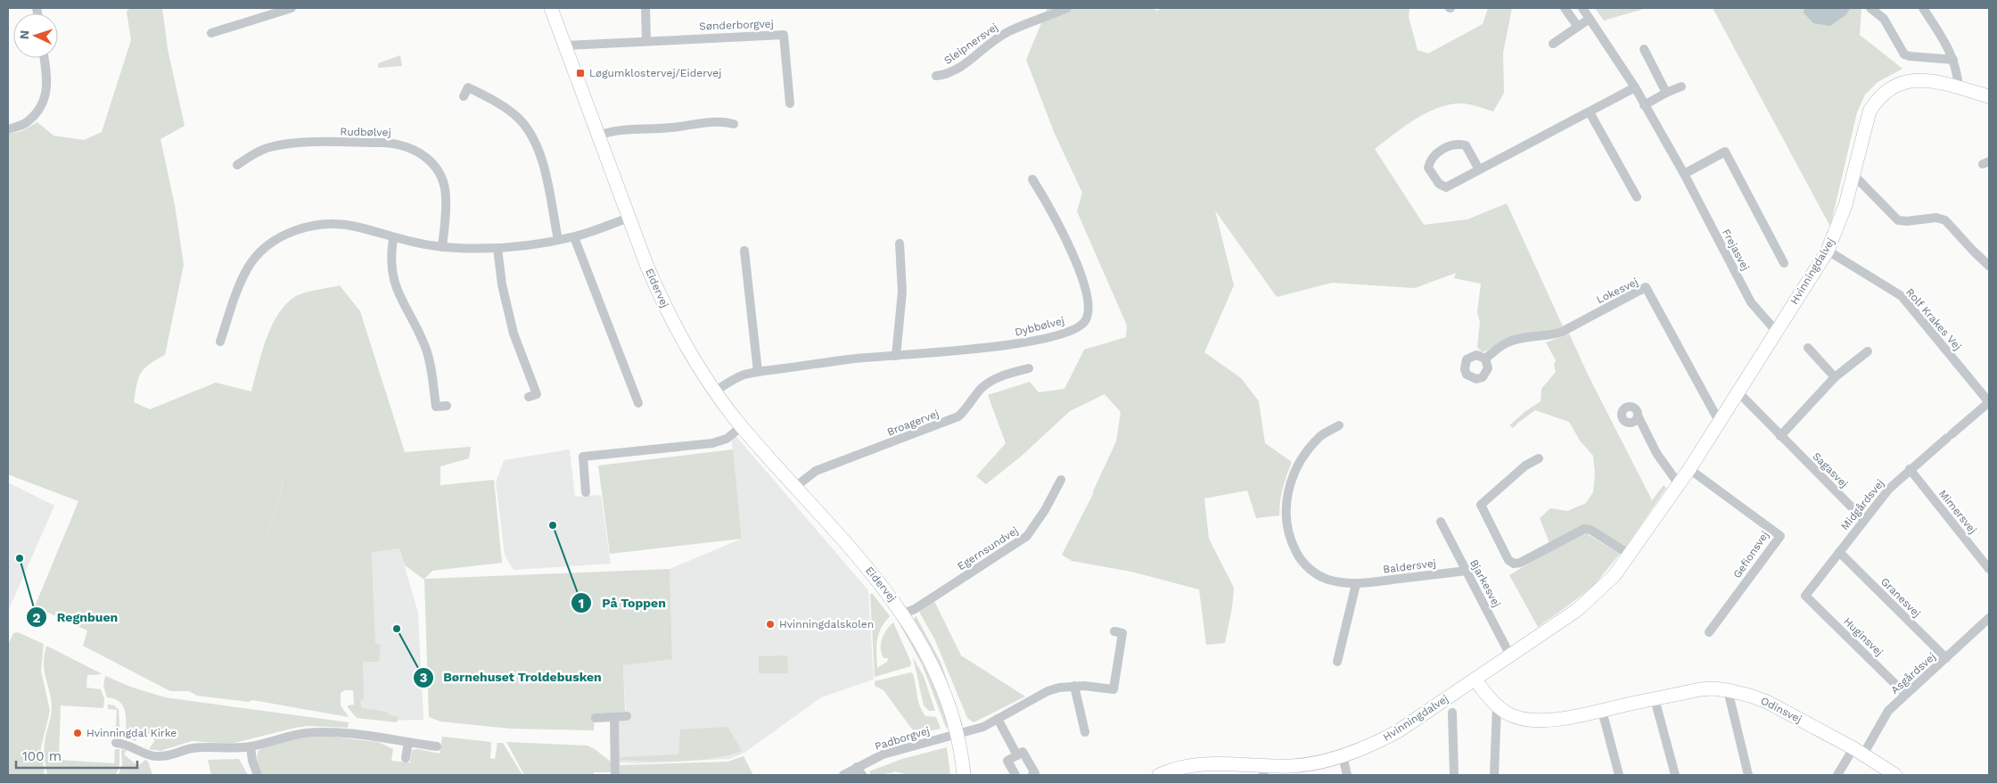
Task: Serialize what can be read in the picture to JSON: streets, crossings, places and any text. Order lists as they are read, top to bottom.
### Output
{
  "streets": {
    "street": [
      "Sønderborgvej",
      "Sleipnersvej",
      "Rudbølvej",
      "Frejasvej",
      "Hvinningdalvej",
      "Eidervej",
      "Lokesvej",
      "Rolf Krakes Vej",
      "Dybbølvej",
      "Broagervej",
      "Sagasvej",
      "Midgårdsvej",
      "Mimersvej",
      "Egernsundvej",
      "Gefionsvej",
      "Baldersvej",
      "Bjarkesvej",
      "Granesvej",
      "Huginsvej",
      "Asgårdsvej",
      "Odinsvej",
      "Padborgvej"
    ]
  },
  "crossings": [
    ["Sønderborgvej", "Eidervej"],
    ["Frejasvej", "Hvinningdalvej"],
    ["Hvinningdalvej", "Lokesvej"],
    ["Hvinningdalvej", "Rolf Krakes Vej"],
    ["Hvinningdalvej", "Sagasvej"],
    ["Hvinningdalvej", "Gefionsvej"],
    ["Hvinningdalvej", "Bjarkesvej"],
    ["Hvinningdalvej", "Odinsvej"],
    ["Eidervej", "Dybbølvej"],
    ["Eidervej", "Broagervej"],
    ["Eidervej", "Egernsundvej"],
    ["Eidervej", "Padborgvej"],
    ["Rolf Krakes Vej", "Midgårdsvej"],
    ["Sagasvej", "Midgårdsvej"],
    ["Midgårdsvej", "Mimersvej"],
    ["Midgårdsvej", "Granesvej"],
    ["Midgårdsvej", "Huginsvej"],
    ["Baldersvej", "Bjarkesvej"],
    ["Granesvej", "Asgårdsvej"],
    ["Huginsvej", "Asgårdsvej"],
    ["Asgårdsvej", "Odinsvej"]
  ],
  "places": {
    "transit": ["Løgumklostervej/Eidervej"],
    "other": [
      "På Toppen",
      "Regnbuen",
      "Hvinningdalskolen",
      "Børnehuset Troldebusken",
      "Hvinningdal Kirke"
    ]
  },
  "scale_bar": "100 m",
  "north": "left"
}
